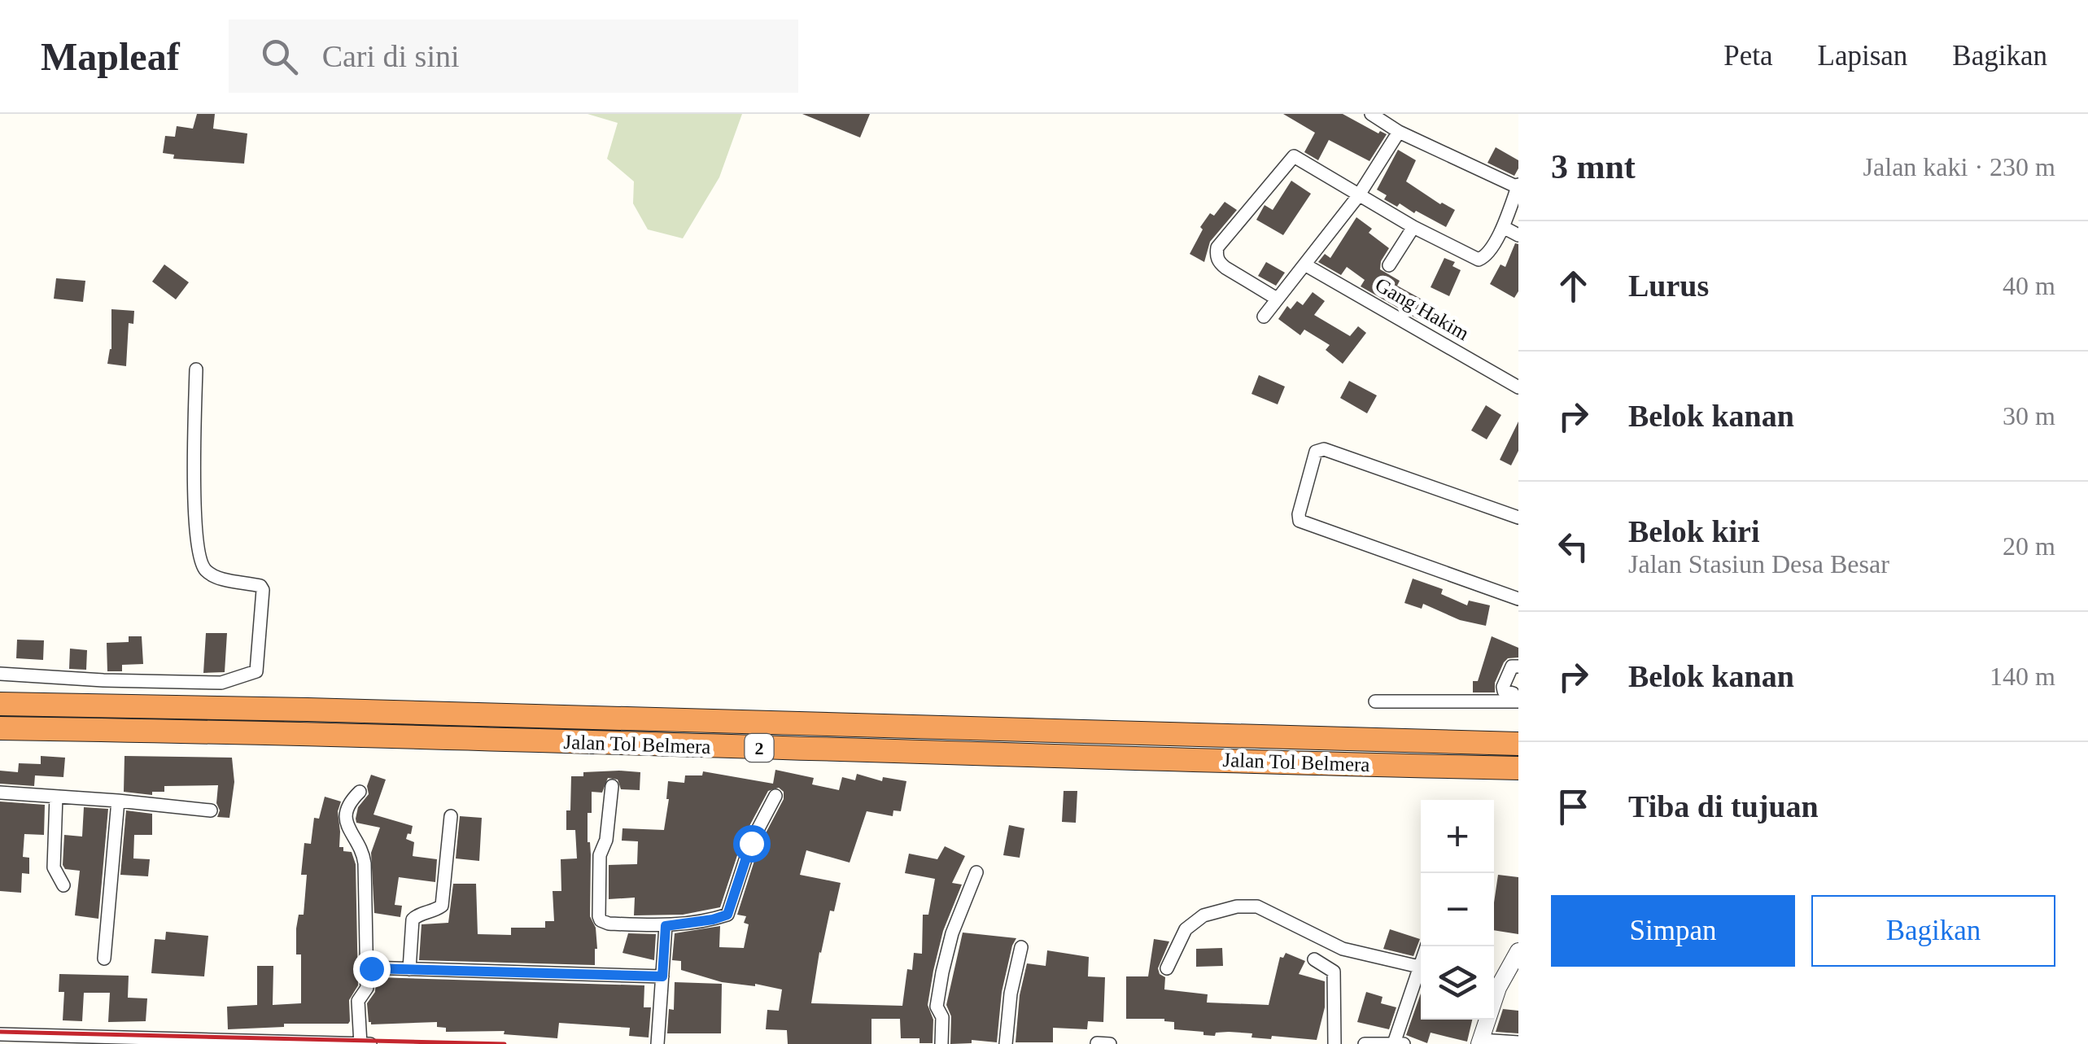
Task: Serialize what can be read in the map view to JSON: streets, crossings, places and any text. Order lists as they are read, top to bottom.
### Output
{
  "streets": {
    "highway": ["Jalan Tol Belmera", "2"],
    "street": ["Gang Hakim"]
  },
  "page": {
    "header": "Mapleaf",
    "search": "Cari di sini",
    "nav": ["Peta", "Lapisan", "Bagikan"],
    "heading": ["3 mnt", "Jalan kaki · 230 m"],
    "list": [
      ["Lurus", "40 m"],
      ["Belok kanan", "30 m"],
      ["Belok kiri", "Jalan Stasiun Desa Besar", "20 m"],
      ["Belok kanan", "140 m"],
      "Tiba di tujuan"
    ],
    "map_buttons": ["+", "−"],
    "buttons": ["Simpan", "Bagikan"]
  }
}
